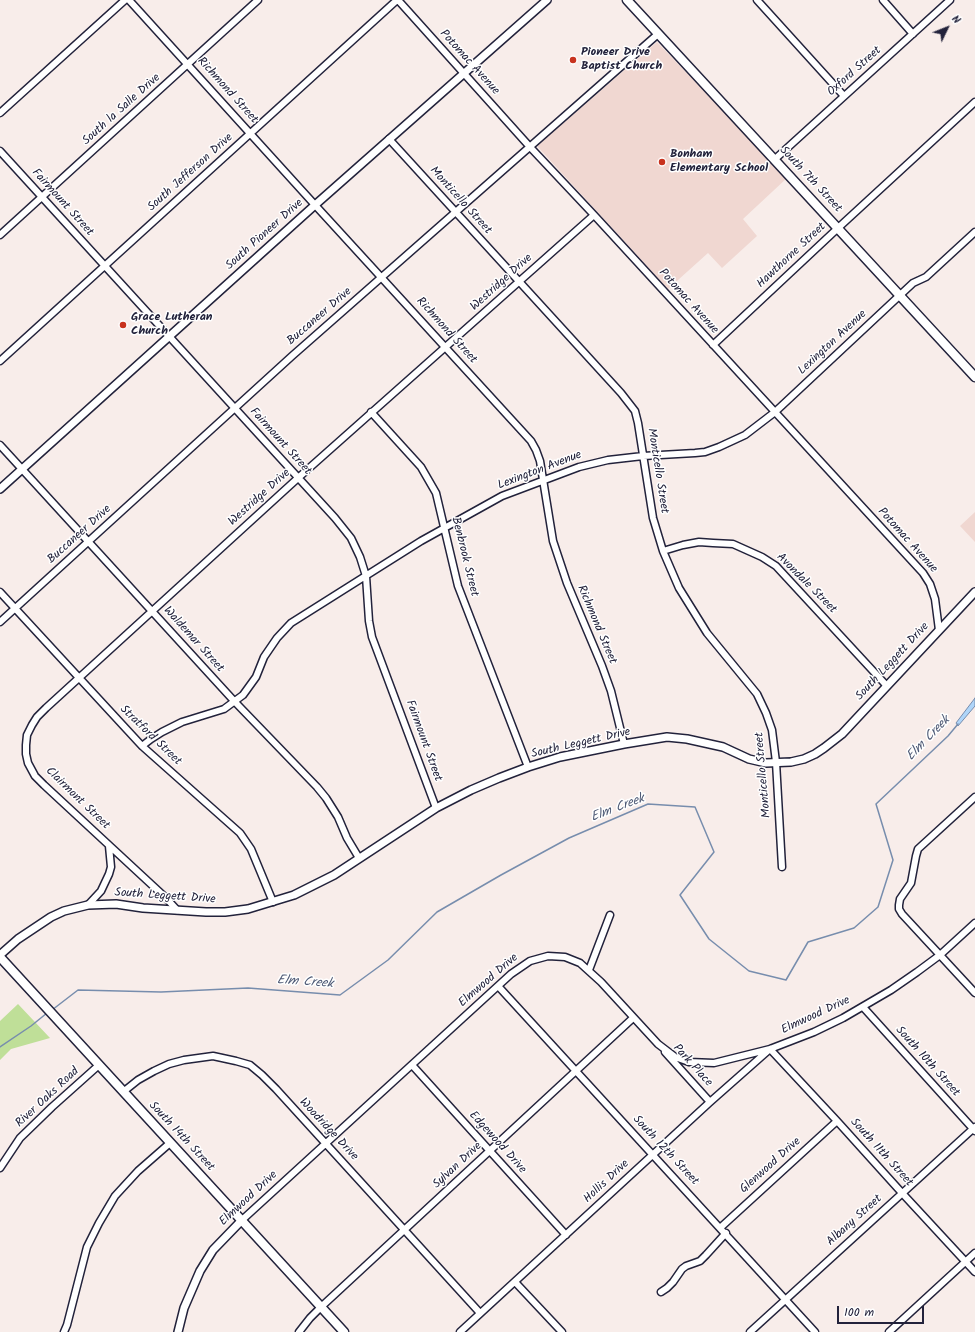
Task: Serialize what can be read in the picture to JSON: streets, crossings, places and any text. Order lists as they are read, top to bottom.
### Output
{
  "streets": {
    "main road": ["South 7th Street", "South 14th Street"],
    "street": [
      "Potomac Avenue",
      "Oxford Street",
      "Richmond Street",
      "South la Salle Drive",
      "South Jefferson Drive",
      "Monticello Street",
      "Fairmount Street",
      "South Pioneer Drive",
      "Hawthorne Street",
      "Westridge Drive",
      "Buccaneer Drive",
      "Lexington Avenue",
      "Benbrook Street",
      "Avondale Street",
      "Waldemar Street",
      "South Leggett Drive",
      "Stratford Street",
      "Clairmont Street",
      "Elmwood Drive",
      "South 10th Street",
      "Park Place",
      "River Oaks Road",
      "Woodridge Drive",
      "Edgewood Drive",
      "South 12th Street",
      "South 11th Street",
      "Sylvan Drive",
      "Glenwood Drive",
      "Hollis Drive",
      "Albany Street"
    ]
  },
  "crossings": [
    ["Potomac Avenue", "South Jefferson Drive"],
    ["Potomac Avenue", "South Pioneer Drive"],
    ["Potomac Avenue", "Hawthorne Street"],
    ["Potomac Avenue", "Westridge Drive"],
    ["Potomac Avenue", "Buccaneer Drive"],
    ["Potomac Avenue", "Lexington Avenue"],
    ["Potomac Avenue", "South Leggett Drive"],
    ["Oxford Street", "South 7th Street"],
    ["Richmond Street", "South la Salle Drive"],
    ["Richmond Street", "South Jefferson Drive"],
    ["Richmond Street", "South Pioneer Drive"],
    ["Richmond Street", "Westridge Drive"],
    ["Richmond Street", "Buccaneer Drive"],
    ["Richmond Street", "Lexington Avenue"],
    ["Richmond Street", "South Leggett Drive"],
    ["South la Salle Drive", "Fairmount Street"],
    ["South Jefferson Drive", "Fairmount Street"],
    ["South 7th Street", "Hawthorne Street"],
    ["South 7th Street", "Buccaneer Drive"],
    ["South 7th Street", "Lexington Avenue"],
    ["Monticello Street", "South Pioneer Drive"],
    ["Monticello Street", "Westridge Drive"],
    ["Monticello Street", "Buccaneer Drive"],
    ["Monticello Street", "Lexington Avenue"],
    ["Monticello Street", "Avondale Street"],
    ["Monticello Street", "South Leggett Drive"],
    ["Fairmount Street", "South Pioneer Drive"],
    ["Fairmount Street", "Westridge Drive"],
    ["Fairmount Street", "Buccaneer Drive"],
    ["Fairmount Street", "Lexington Avenue"],
    ["Fairmount Street", "South Leggett Drive"],
    ["South Pioneer Drive", "Waldemar Street"],
    ["Westridge Drive", "Benbrook Street"],
    ["Westridge Drive", "Waldemar Street"],
    ["Westridge Drive", "Stratford Street"],
    ["Westridge Drive", "Clairmont Street"],
    ["Buccaneer Drive", "Waldemar Street"],
    ["Buccaneer Drive", "Stratford Street"],
    ["Lexington Avenue", "Benbrook Street"],
    ["Lexington Avenue", "Waldemar Street"],
    ["Lexington Avenue", "Stratford Street"],
    ["Benbrook Street", "South Leggett Drive"],
    ["Avondale Street", "South Leggett Drive"],
    ["Waldemar Street", "South Leggett Drive"],
    ["South Leggett Drive", "Stratford Street"],
    ["South Leggett Drive", "Clairmont Street"],
    ["South Leggett Drive", "South 14th Street"],
    ["Elmwood Drive", "South 10th Street"],
    ["Elmwood Drive", "Park Place"],
    ["Elmwood Drive", "Woodridge Drive"],
    ["Elmwood Drive", "South 14th Street"],
    ["Elmwood Drive", "Edgewood Drive"],
    ["Elmwood Drive", "South 12th Street"],
    ["Elmwood Drive", "South 11th Street"],
    ["Elmwood Drive", "Sylvan Drive"],
    ["Elmwood Drive", "Hollis Drive"],
    ["South 10th Street", "Albany Street"],
    ["Park Place", "Hollis Drive"],
    ["River Oaks Road", "South 14th Street"],
    ["Woodridge Drive", "South 14th Street"],
    ["Woodridge Drive", "Sylvan Drive"],
    ["Woodridge Drive", "Hollis Drive"],
    ["South 14th Street", "Sylvan Drive"],
    ["Edgewood Drive", "Sylvan Drive"],
    ["Edgewood Drive", "Hollis Drive"],
    ["South 12th Street", "Sylvan Drive"],
    ["South 12th Street", "Glenwood Drive"],
    ["South 12th Street", "Hollis Drive"],
    ["South 12th Street", "Albany Street"],
    ["South 11th Street", "Glenwood Drive"],
    ["South 11th Street", "Hollis Drive"],
    ["South 11th Street", "Albany Street"]
  ],
  "water": ["Elm Creek"],
  "places": ["Pioneer Drive Baptist Church", "Bonham Elementary School", "Grace Lutheran Church"],
  "scale_bar": "100 m",
  "north": "top right"
}
